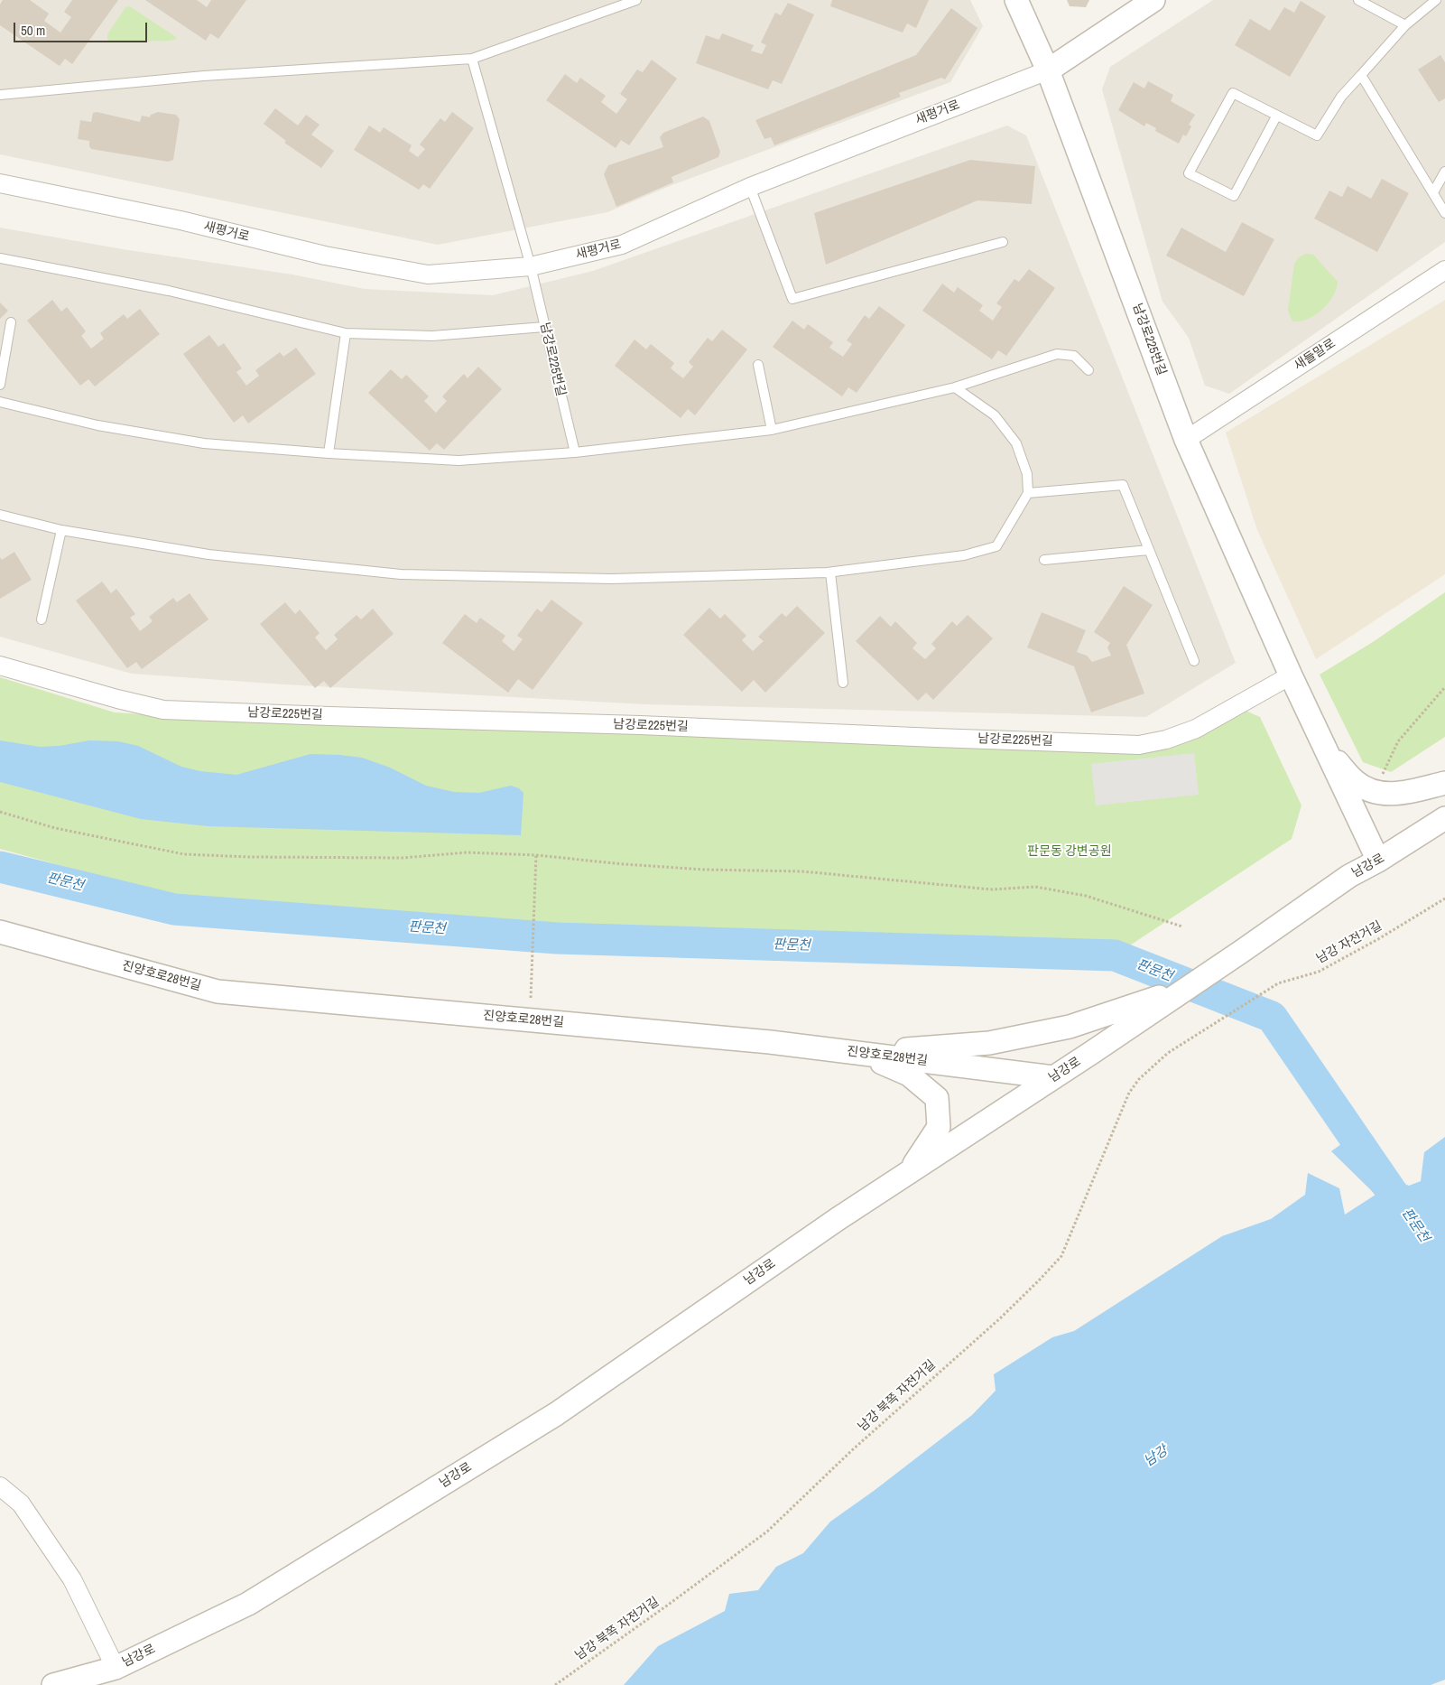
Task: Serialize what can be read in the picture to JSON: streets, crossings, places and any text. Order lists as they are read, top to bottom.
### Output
{
  "streets": {
    "street": [
      "새평거로",
      "남강로225번길",
      "새들말로",
      "남강로",
      "진양호로28번길"
    ],
    "path": ["남강 자전거길", "남강 북쪽 자전거길"]
  },
  "crossings": [
    ["새평거로", "남강로225번길"],
    ["남강로225번길", "새들말로"],
    ["남강로225번길", "남강로"],
    ["남강로", "진양호로28번길"],
    ["남강 자전거길", "남강 북쪽 자전거길"]
  ],
  "water": ["판문천", "남강"],
  "parks": ["판문동 강변공원"],
  "scale_bar": "50 m"
}
